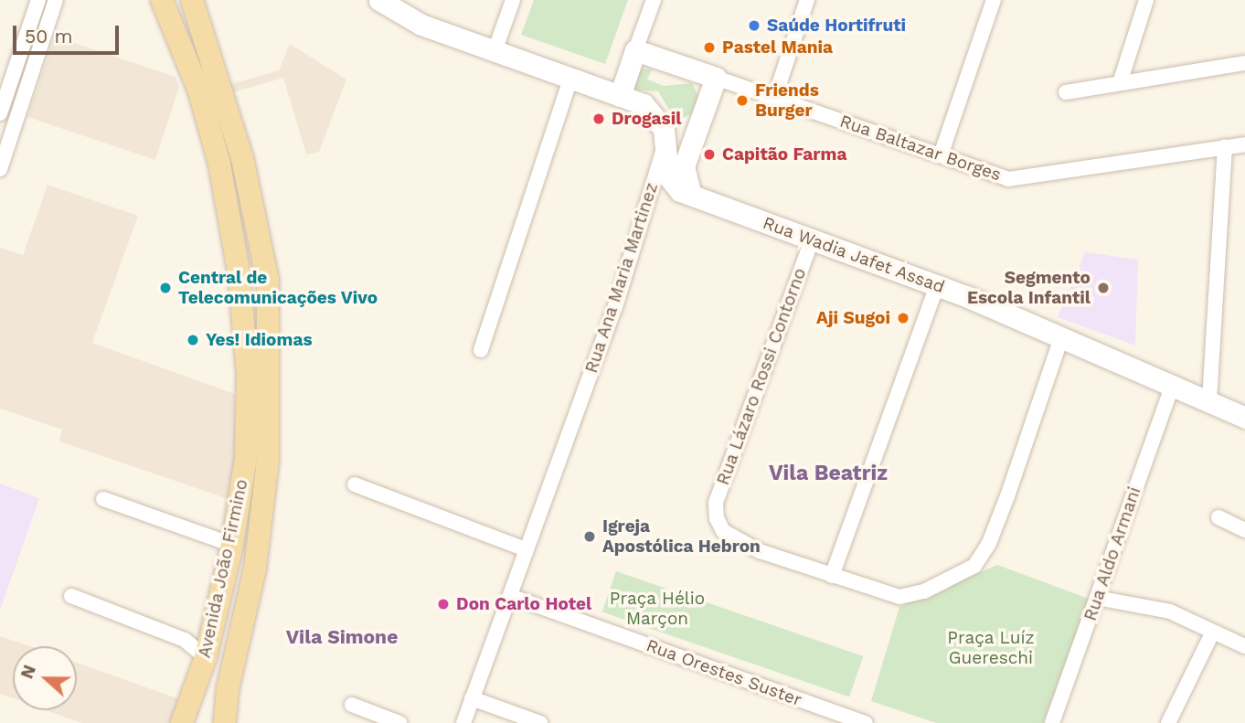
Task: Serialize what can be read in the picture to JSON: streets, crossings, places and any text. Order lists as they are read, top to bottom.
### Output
{
  "streets": {
    "main road": ["Avenida João Firmino"],
    "street": [
      "Rua Baltazar Borges",
      "Rua Wadia Jafet Assad",
      "Rua Ana Maria Martinez",
      "Rua Lázaro Rossi Contorno",
      "Rua Aldo Armani",
      "Rua Orestes Suster"
    ]
  },
  "crossings": [
    ["Rua Wadia Jafet Assad", "Rua Ana Maria Martinez"],
    ["Rua Wadia Jafet Assad", "Rua Lázaro Rossi Contorno"],
    ["Rua Wadia Jafet Assad", "Rua Aldo Armani"],
    ["Rua Ana Maria Martinez", "Rua Orestes Suster"]
  ],
  "districts": ["Vila Beatriz", "Vila Simone"],
  "parks": ["Praça Hélio Marçon", "Praça Luíz Guereschi"],
  "places": [
    "Saúde Hortifruti",
    "Pastel Mania",
    "Friends Burger",
    "Drogasil",
    "Capitão Farma",
    "Central de Telecomunicações Vivo",
    "Segmento Escola Infantil",
    "Aji Sugoi",
    "Yes! Idiomas",
    "Igreja Apostólica Hebron",
    "Don Carlo Hotel"
  ],
  "scale_bar": "50 m",
  "north": "left"
}
